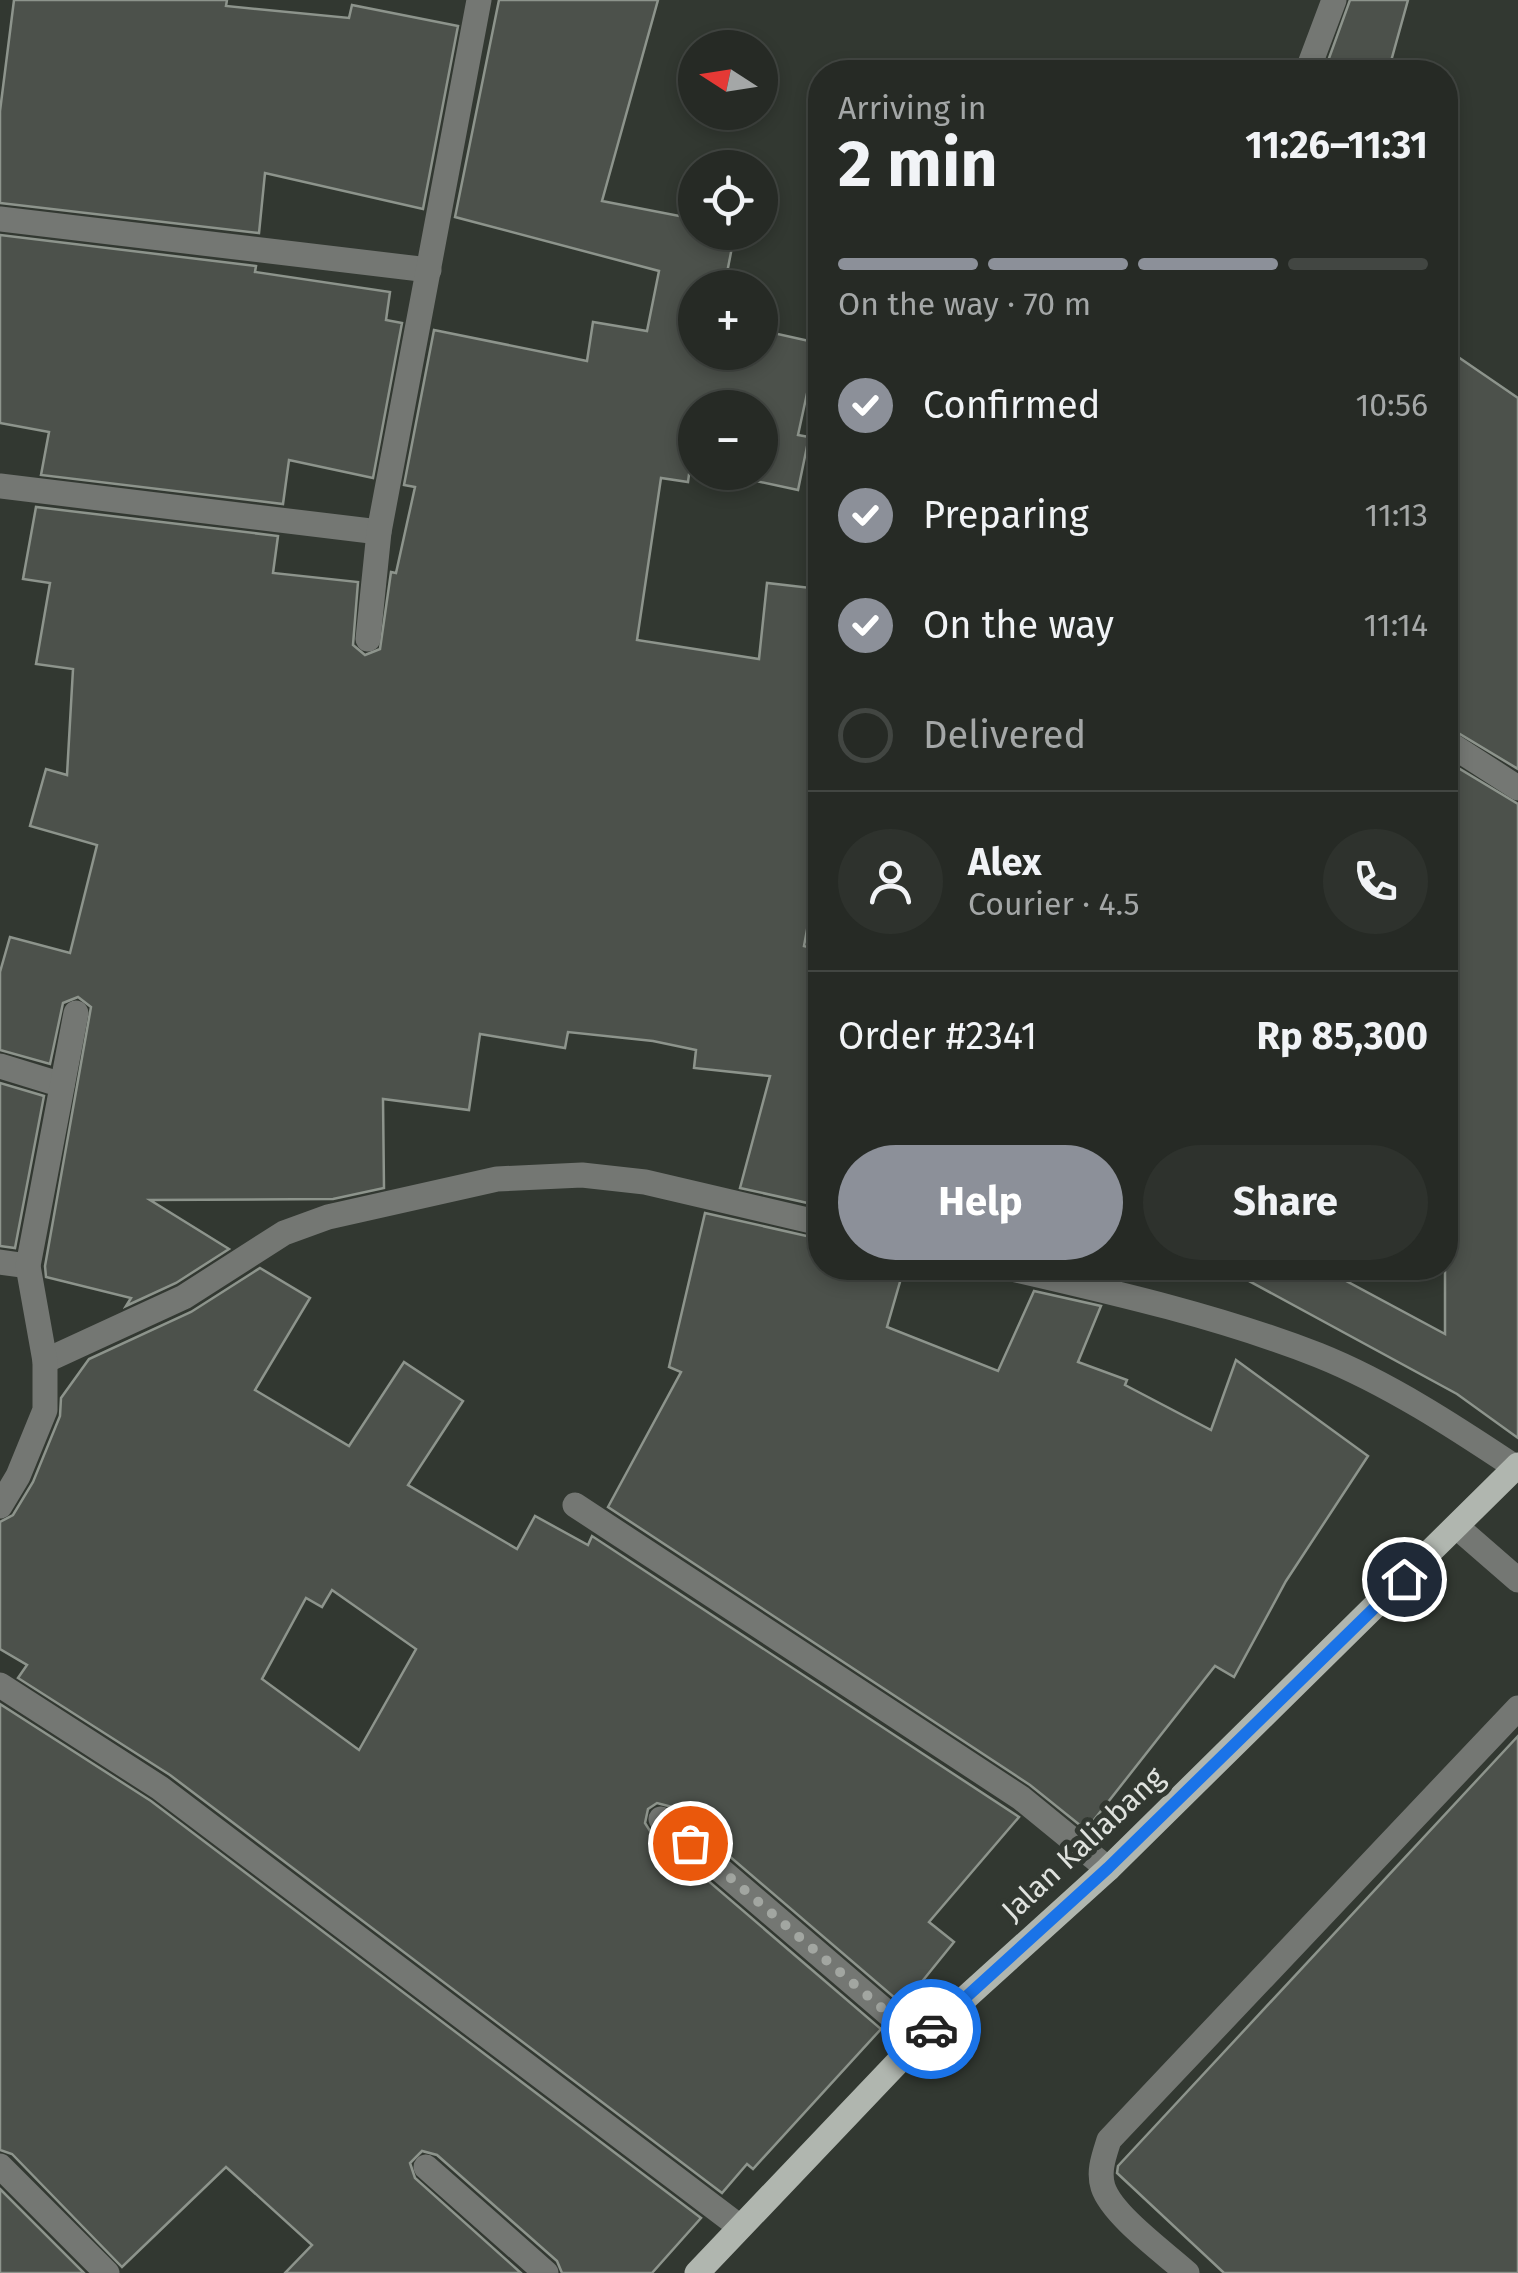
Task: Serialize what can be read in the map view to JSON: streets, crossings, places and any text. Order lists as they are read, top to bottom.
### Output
{
  "streets": {
    "main road": ["Jalan Kaliabang"]
  },
  "north": "left",
  "page": {
    "map_buttons": ["+", "−"],
    "heading": ["2 min", "Arriving in", "11:26–11:31"],
    "panel": [
      "Alex",
      "Courier · 4.5",
      "Order #2341",
      "Rp 85,300"
    ],
    "bar": "On the way · 70 m",
    "list": [
      ["Confirmed", "10:56"],
      ["Preparing", "11:13"],
      ["On the way", "11:14"],
      "Delivered"
    ],
    "buttons": ["Help", "Share"]
  }
}
